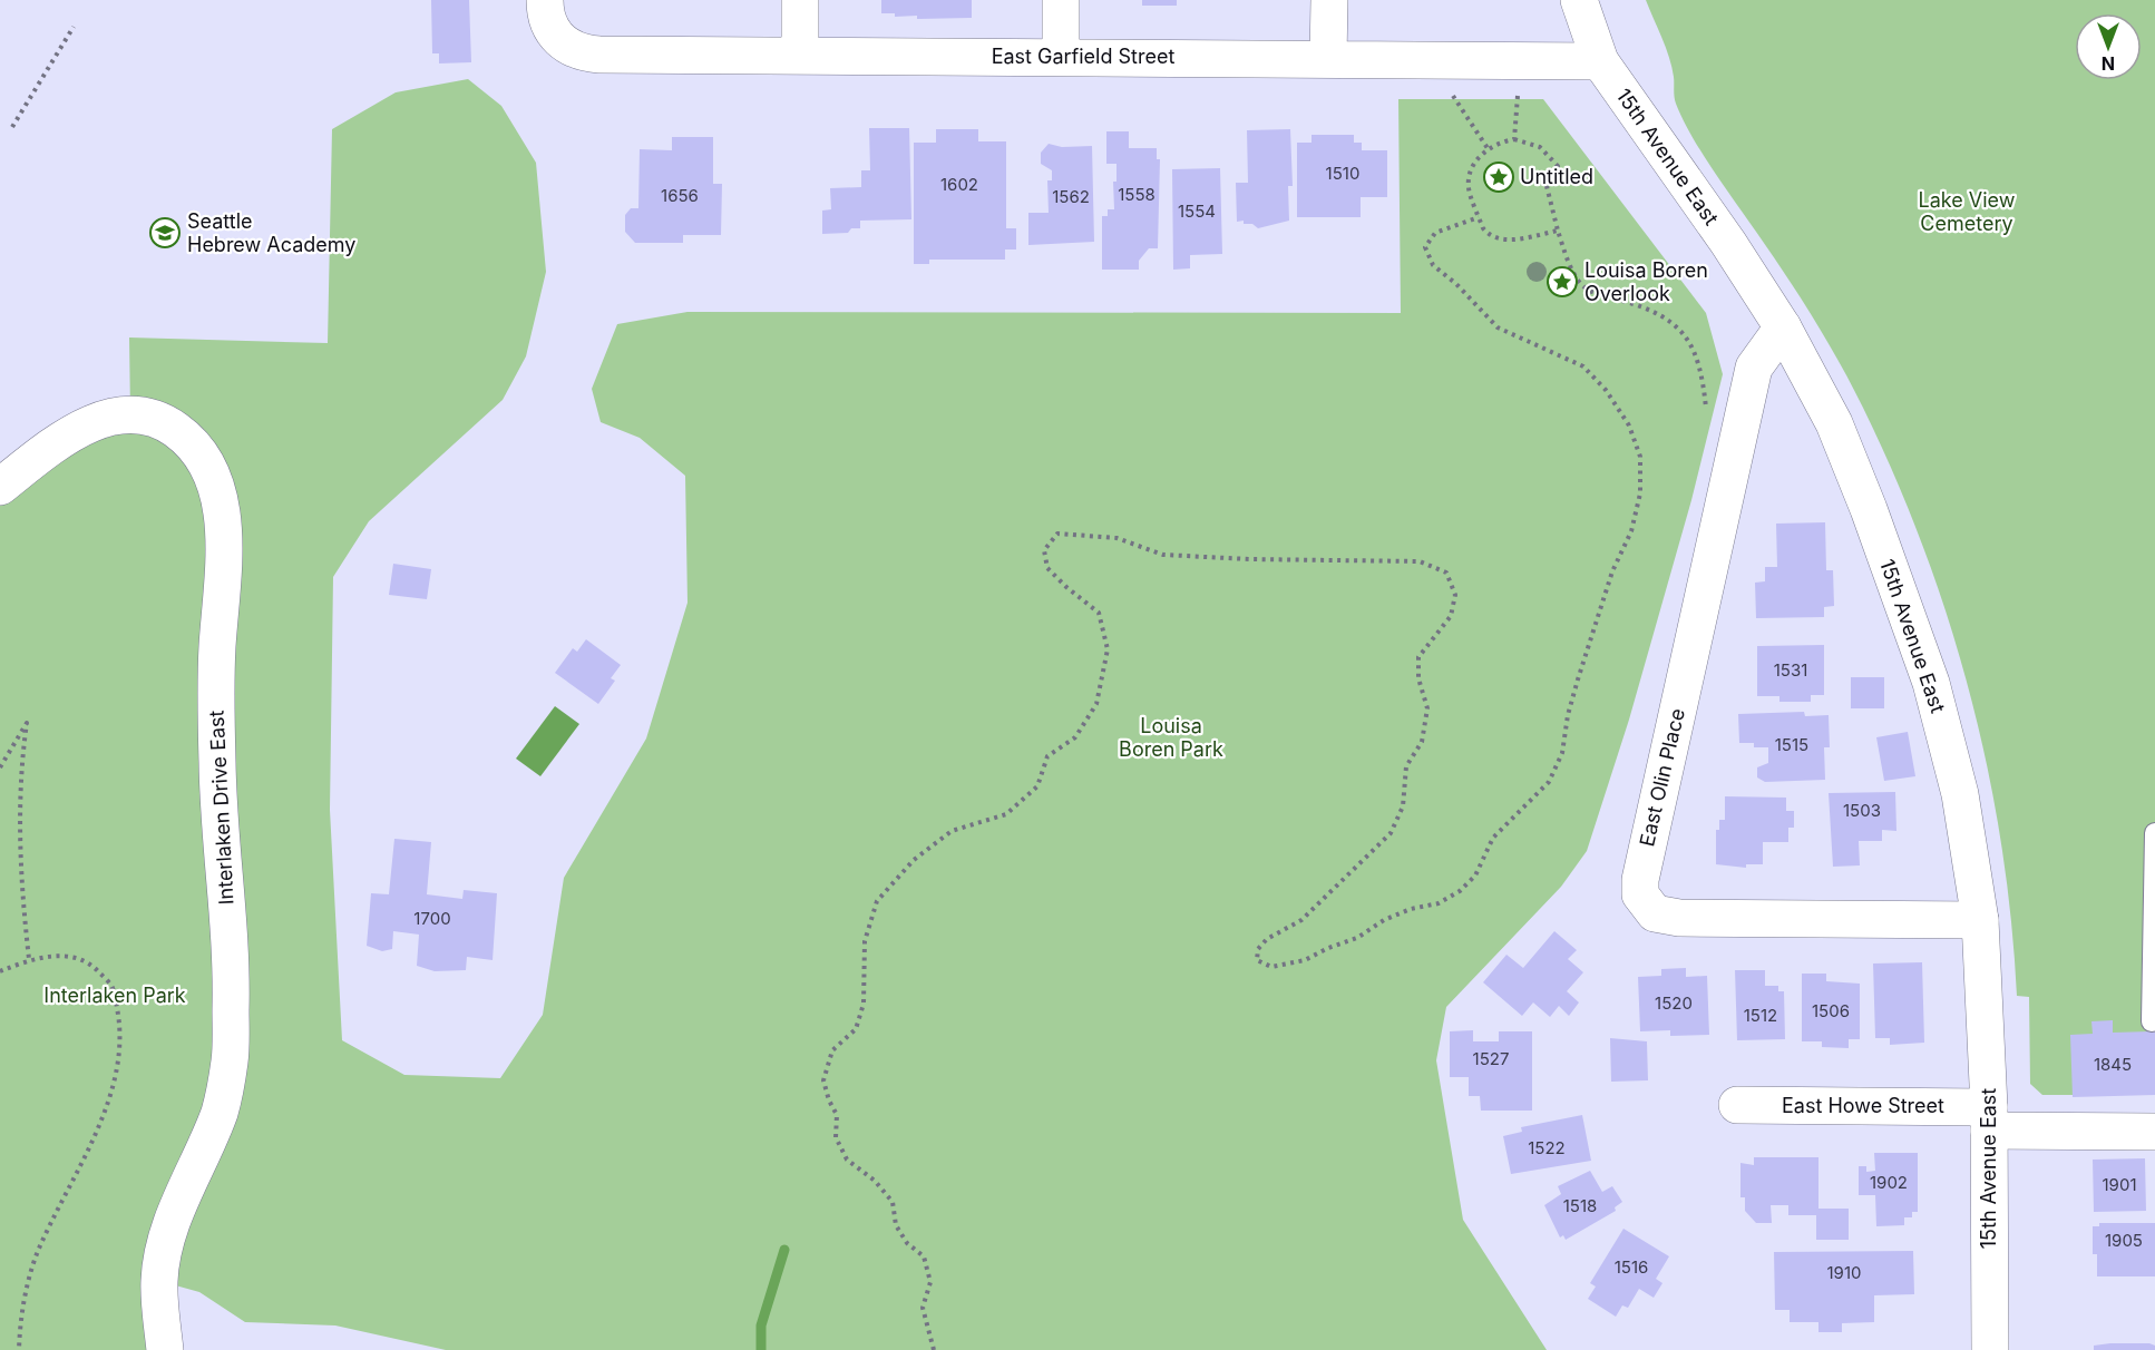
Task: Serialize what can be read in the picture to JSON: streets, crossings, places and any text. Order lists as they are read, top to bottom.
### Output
{
  "streets": {
    "street": [
      "East Garfield Street",
      "15th Avenue East",
      "East Olin Place",
      "Interlaken Drive East",
      "East Howe Street"
    ]
  },
  "crossings": [
    ["East Garfield Street", "15th Avenue East"],
    ["15th Avenue East", "East Olin Place"],
    ["15th Avenue East", "East Howe Street"]
  ],
  "parks": ["Lake View Cemetery", "Louisa Boren Park", "Interlaken Park"],
  "places": {
    "place": ["Untitled", "Louisa Boren Overlook"],
    "school or university": ["Seattle Hebrew Academy"]
  },
  "house_numbers": [
    "1510",
    "1602",
    "1558",
    "1656",
    "1562",
    "1554",
    "1531",
    "1515",
    "1503",
    "1700",
    "1520",
    "1506",
    "1512",
    "1527",
    "1845",
    "1522",
    "1902",
    "1901",
    "1518",
    "1905",
    "1516",
    "1910"
  ],
  "north": "bottom"
}
